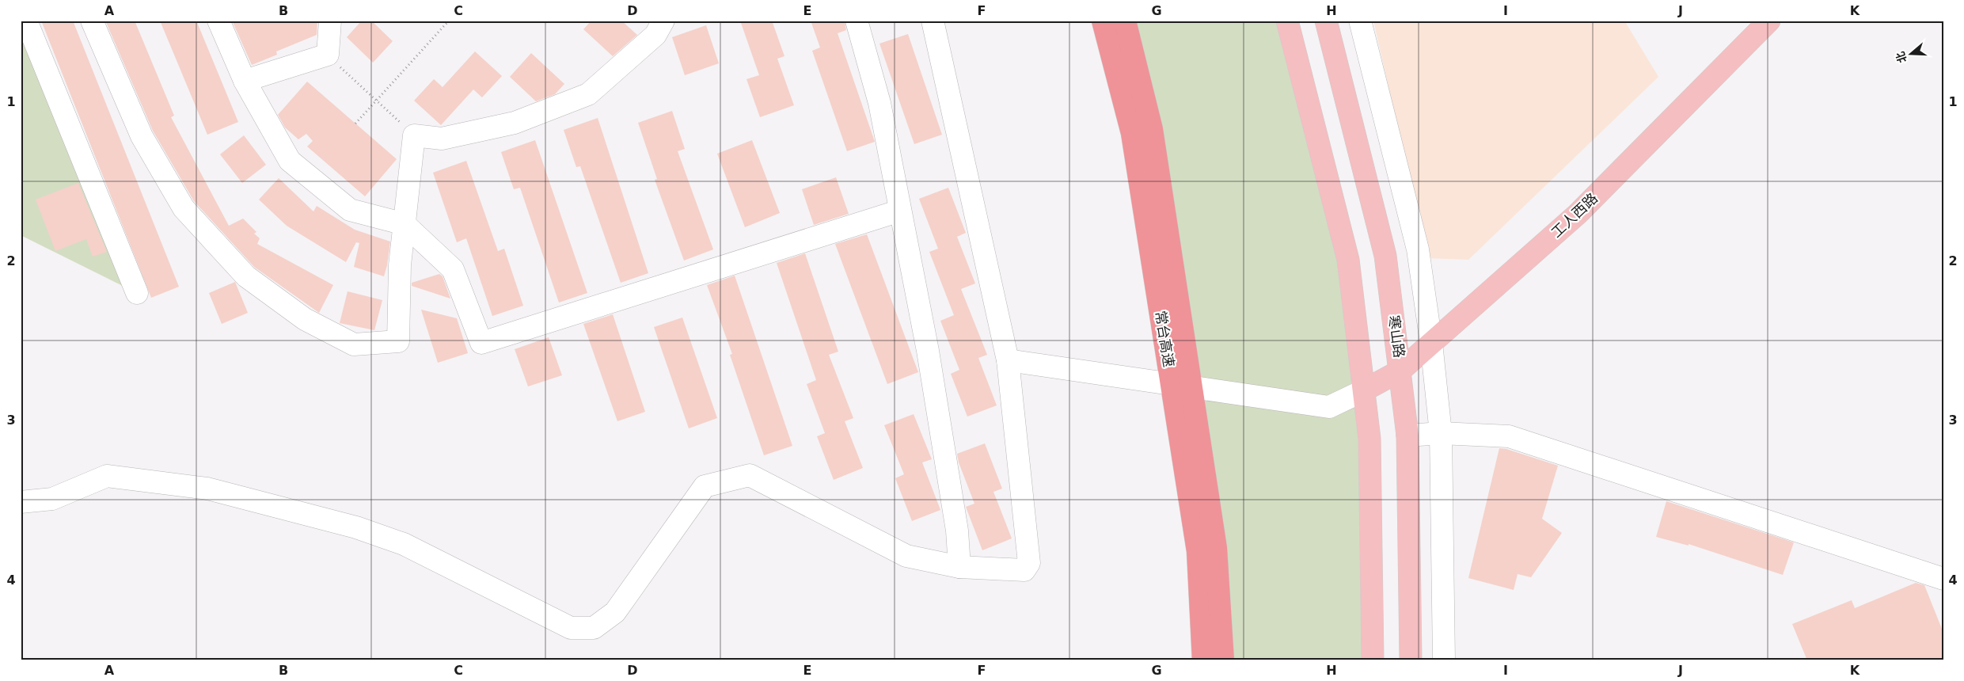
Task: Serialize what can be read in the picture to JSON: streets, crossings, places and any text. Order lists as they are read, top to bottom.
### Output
{
  "streets": {
    "highway": ["常台高速"],
    "main road": ["工人西路", "寒山路"]
  },
  "crossings": [
    ["工人西路", "寒山路"]
  ],
  "north": "left",
  "grid": {
    "columns": [
      "A",
      "B",
      "C",
      "D",
      "E",
      "F",
      "G",
      "H",
      "I",
      "J",
      "K"
    ],
    "rows": [
      "1",
      "2",
      "3",
      "4"
    ]
  }
}
